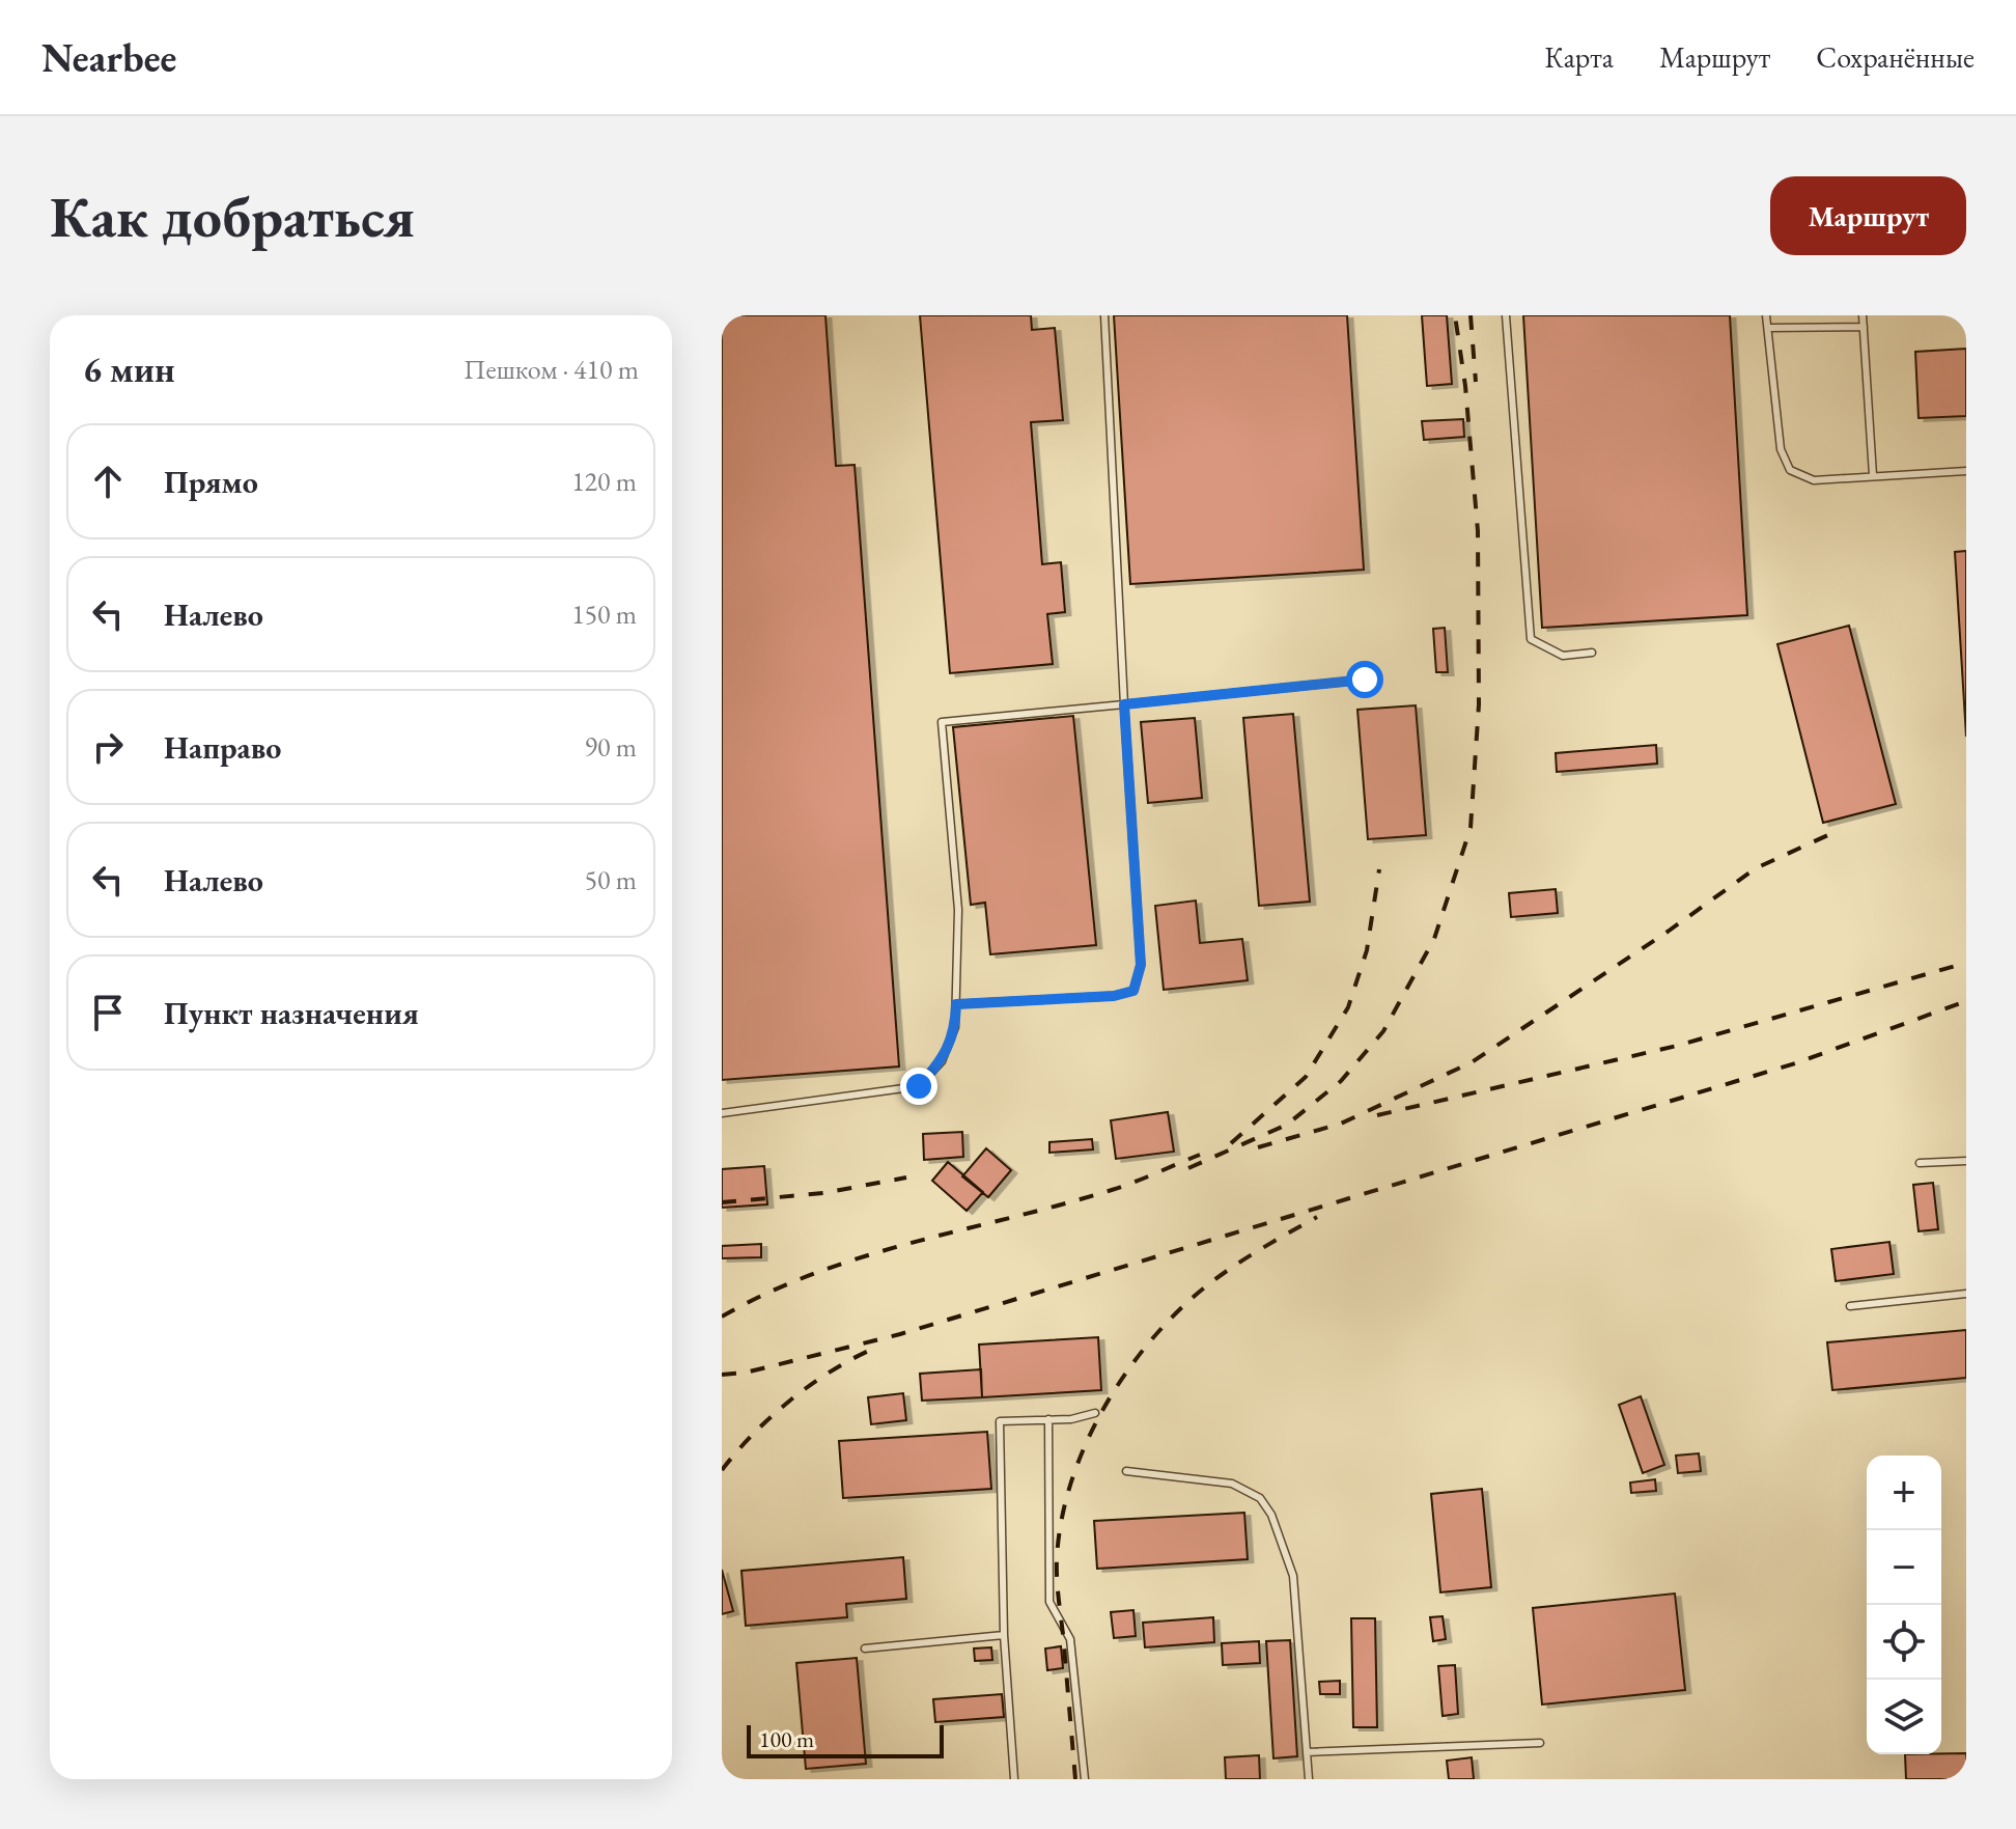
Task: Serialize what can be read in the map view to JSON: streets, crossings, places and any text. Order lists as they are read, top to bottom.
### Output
{
  "scale_bar": "100 m",
  "page": {
    "header": "Nearbee",
    "nav": ["Карта", "Маршрут", "Сохранённые"],
    "buttons": "Маршрут",
    "title": "Как добраться",
    "heading": ["6 мин", "Пешком · 410 m"],
    "list": [
      ["Прямо", "120 m"],
      ["Налево", "150 m"],
      ["Направо", "90 m"],
      ["Налево", "50 m"],
      "Пункт назначения"
    ],
    "map_buttons": ["+", "−"],
    "scale": "100 m"
  }
}
